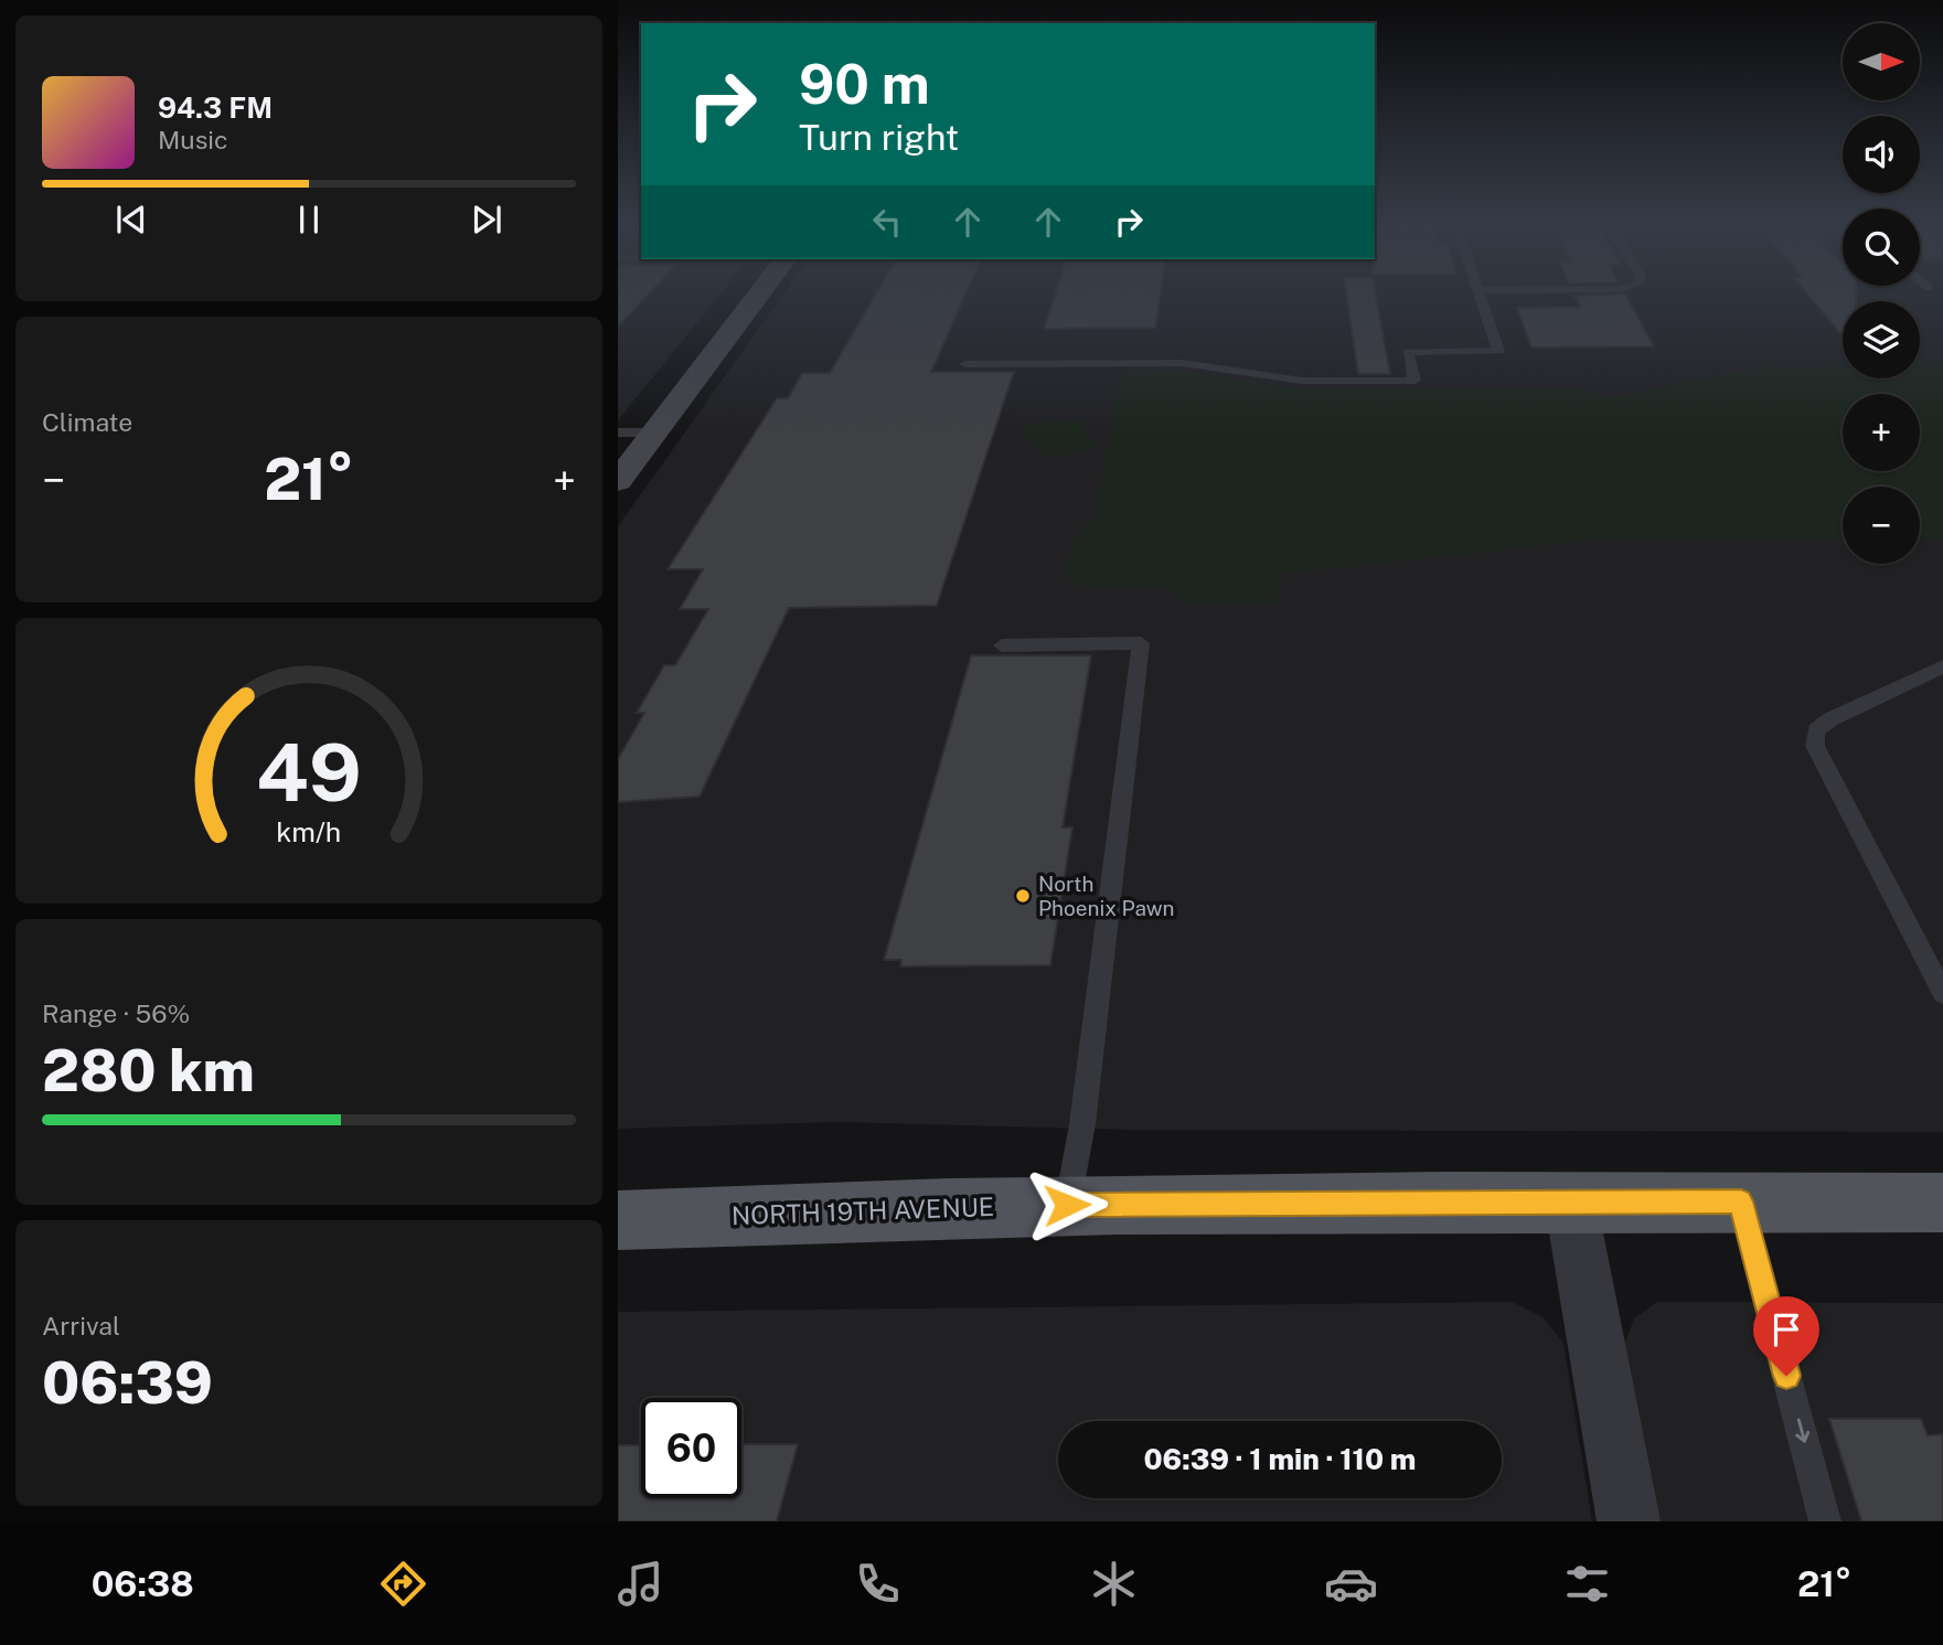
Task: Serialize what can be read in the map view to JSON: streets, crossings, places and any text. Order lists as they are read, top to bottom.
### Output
{
  "streets": {
    "main road": ["NORTH 19TH AVENUE"]
  },
  "places": ["North Phoenix Pawn"],
  "north": "right",
  "page": {
    "map_buttons": ["+", "−"],
    "turn": ["90 m", "Turn right"],
    "song": ["94.3 FM", "Music"],
    "tile": [
      "Climate",
      ["Range · 56%", "280 km"],
      ["Arrival", "06:39"]
    ],
    "heat": ["−", "21°", "+"],
    "limit": "60",
    "trip": "06:39 · 1 min · 110 m",
    "tabs": ["06:38", "21°"],
    "gauge": ["49", "km/h"]
  }
}
